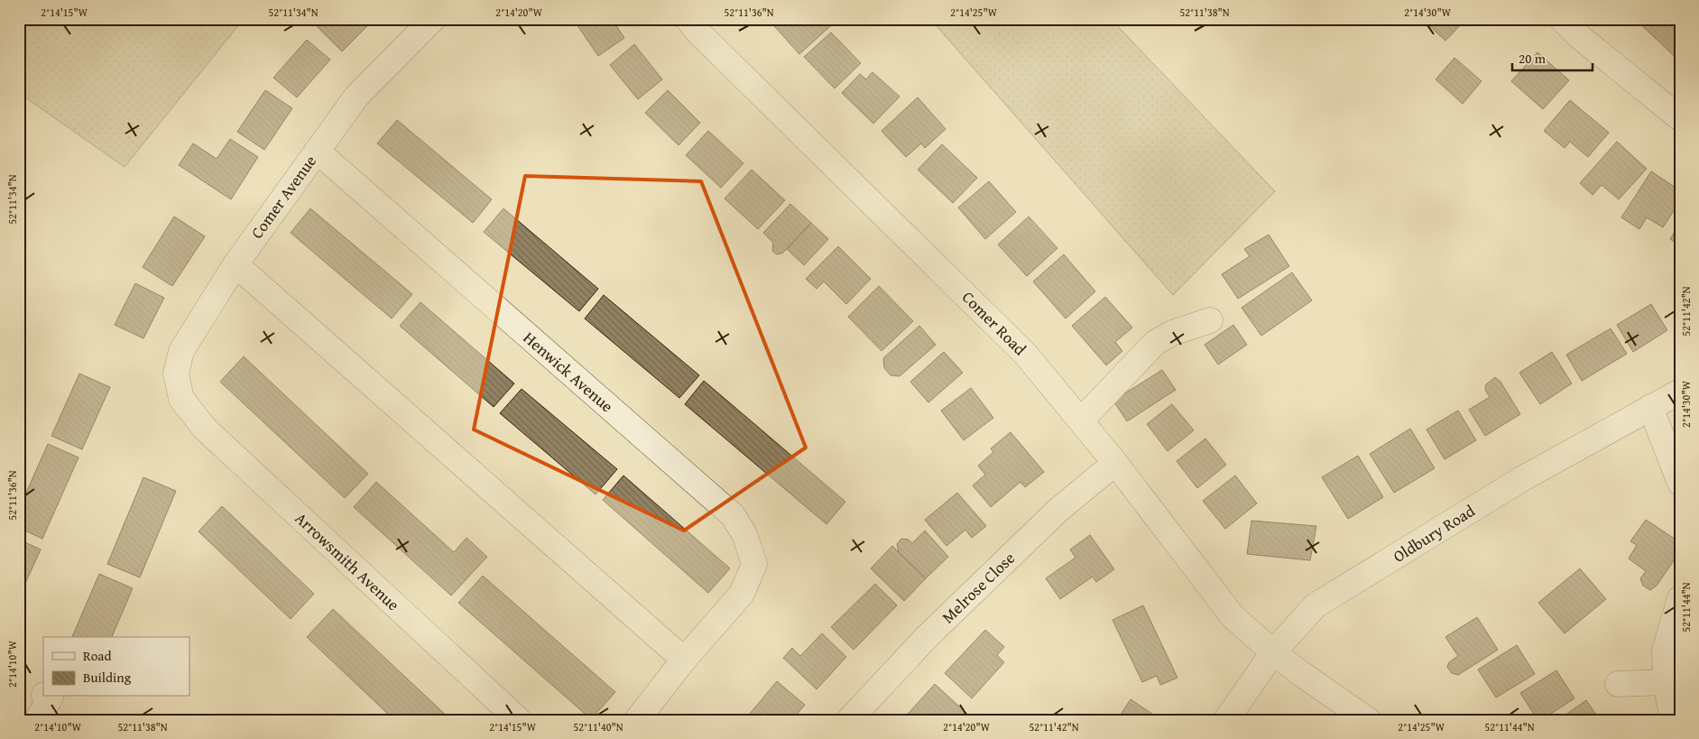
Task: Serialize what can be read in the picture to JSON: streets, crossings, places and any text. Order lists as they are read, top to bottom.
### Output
{
  "streets": {
    "street": [
      "Comer Avenue",
      "Comer Road",
      "Henwick Avenue",
      "Oldbury Road",
      "Arrowsmith Avenue",
      "Melrose Close"
    ]
  },
  "crossings": [
    ["Comer Avenue", "Henwick Avenue"],
    ["Comer Avenue", "Arrowsmith Avenue"],
    ["Comer Road", "Oldbury Road"],
    ["Comer Road", "Melrose Close"]
  ],
  "legend": ["Road", "Building"],
  "scale_bar": "20 m",
  "coordinates": [
    "2°14'15\"W",
    "52°11'34\"N",
    "2°14'20\"W",
    "52°11'36\"N",
    "2°14'25\"W",
    "52°11'38\"N",
    "2°14'30\"W",
    "52°11'42\"N",
    "52°11'44\"N",
    "2°14'10\"W",
    "52°11'40\"N"
  ]
}
